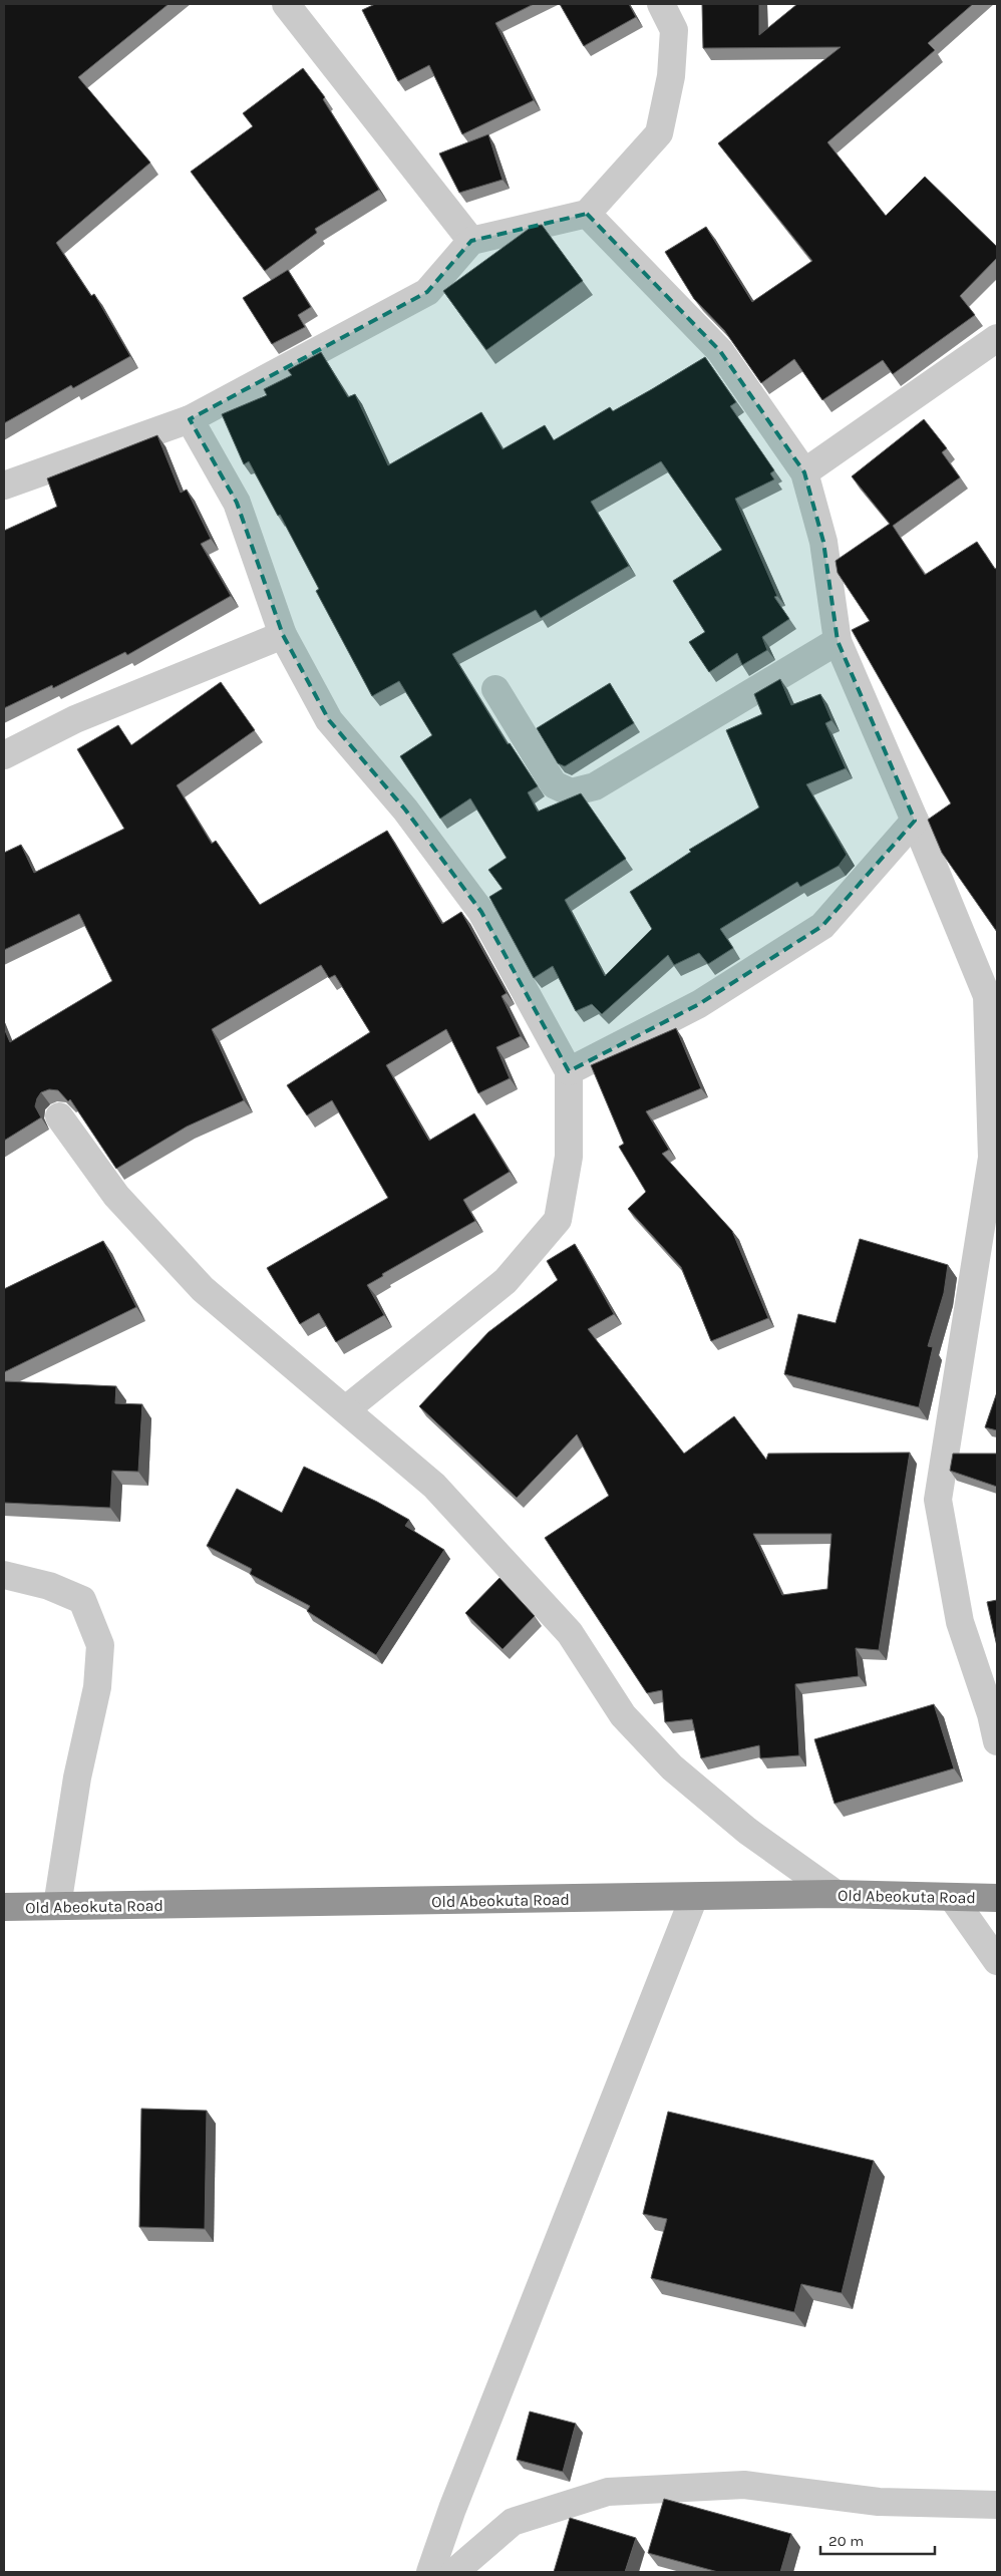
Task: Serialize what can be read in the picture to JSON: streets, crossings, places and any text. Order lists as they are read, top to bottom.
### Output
{
  "streets": {
    "highway": ["Old Abeokuta Road"]
  },
  "scale_bar": "20 m"
}
